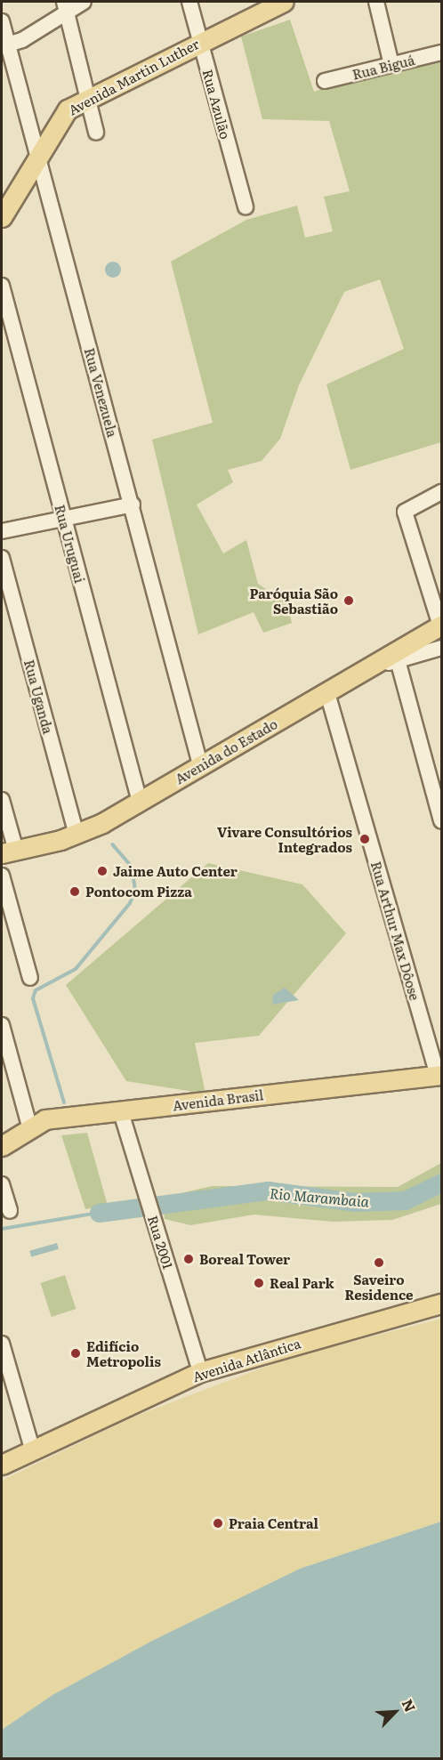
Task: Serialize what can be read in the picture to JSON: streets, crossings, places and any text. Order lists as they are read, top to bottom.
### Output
{
  "streets": {
    "main road": [
      "Avenida Martin Luther",
      "Avenida do Estado",
      "Avenida Brasil",
      "Avenida Atlântica"
    ],
    "street": [
      "Rua Biguá",
      "Rua Azulão",
      "Rua Venezuela",
      "Rua Uruguai",
      "Rua Uganda",
      "Rua Arthur Max Dôose",
      "Rua 2001"
    ]
  },
  "crossings": [
    ["Avenida Martin Luther", "Rua Azulão"],
    ["Avenida Martin Luther", "Rua Venezuela"],
    ["Rua Venezuela", "Avenida do Estado"],
    ["Rua Uruguai", "Avenida do Estado"],
    ["Rua Uganda", "Avenida do Estado"],
    ["Avenida do Estado", "Rua Arthur Max Dôose"],
    ["Rua Arthur Max Dôose", "Avenida Brasil"],
    ["Avenida Brasil", "Rua 2001"],
    ["Rua 2001", "Avenida Atlântica"]
  ],
  "water": ["Rio Marambaia"],
  "places": [
    "Paróquia São Sebastião",
    "Vivare Consultórios Integrados",
    "Jaime Auto Center",
    "Pontocom Pizza",
    "Boreal Tower",
    "Saveiro Residence",
    "Real Park",
    "Edifício Metropolis",
    "Praia Central"
  ],
  "north": "top right"
}
